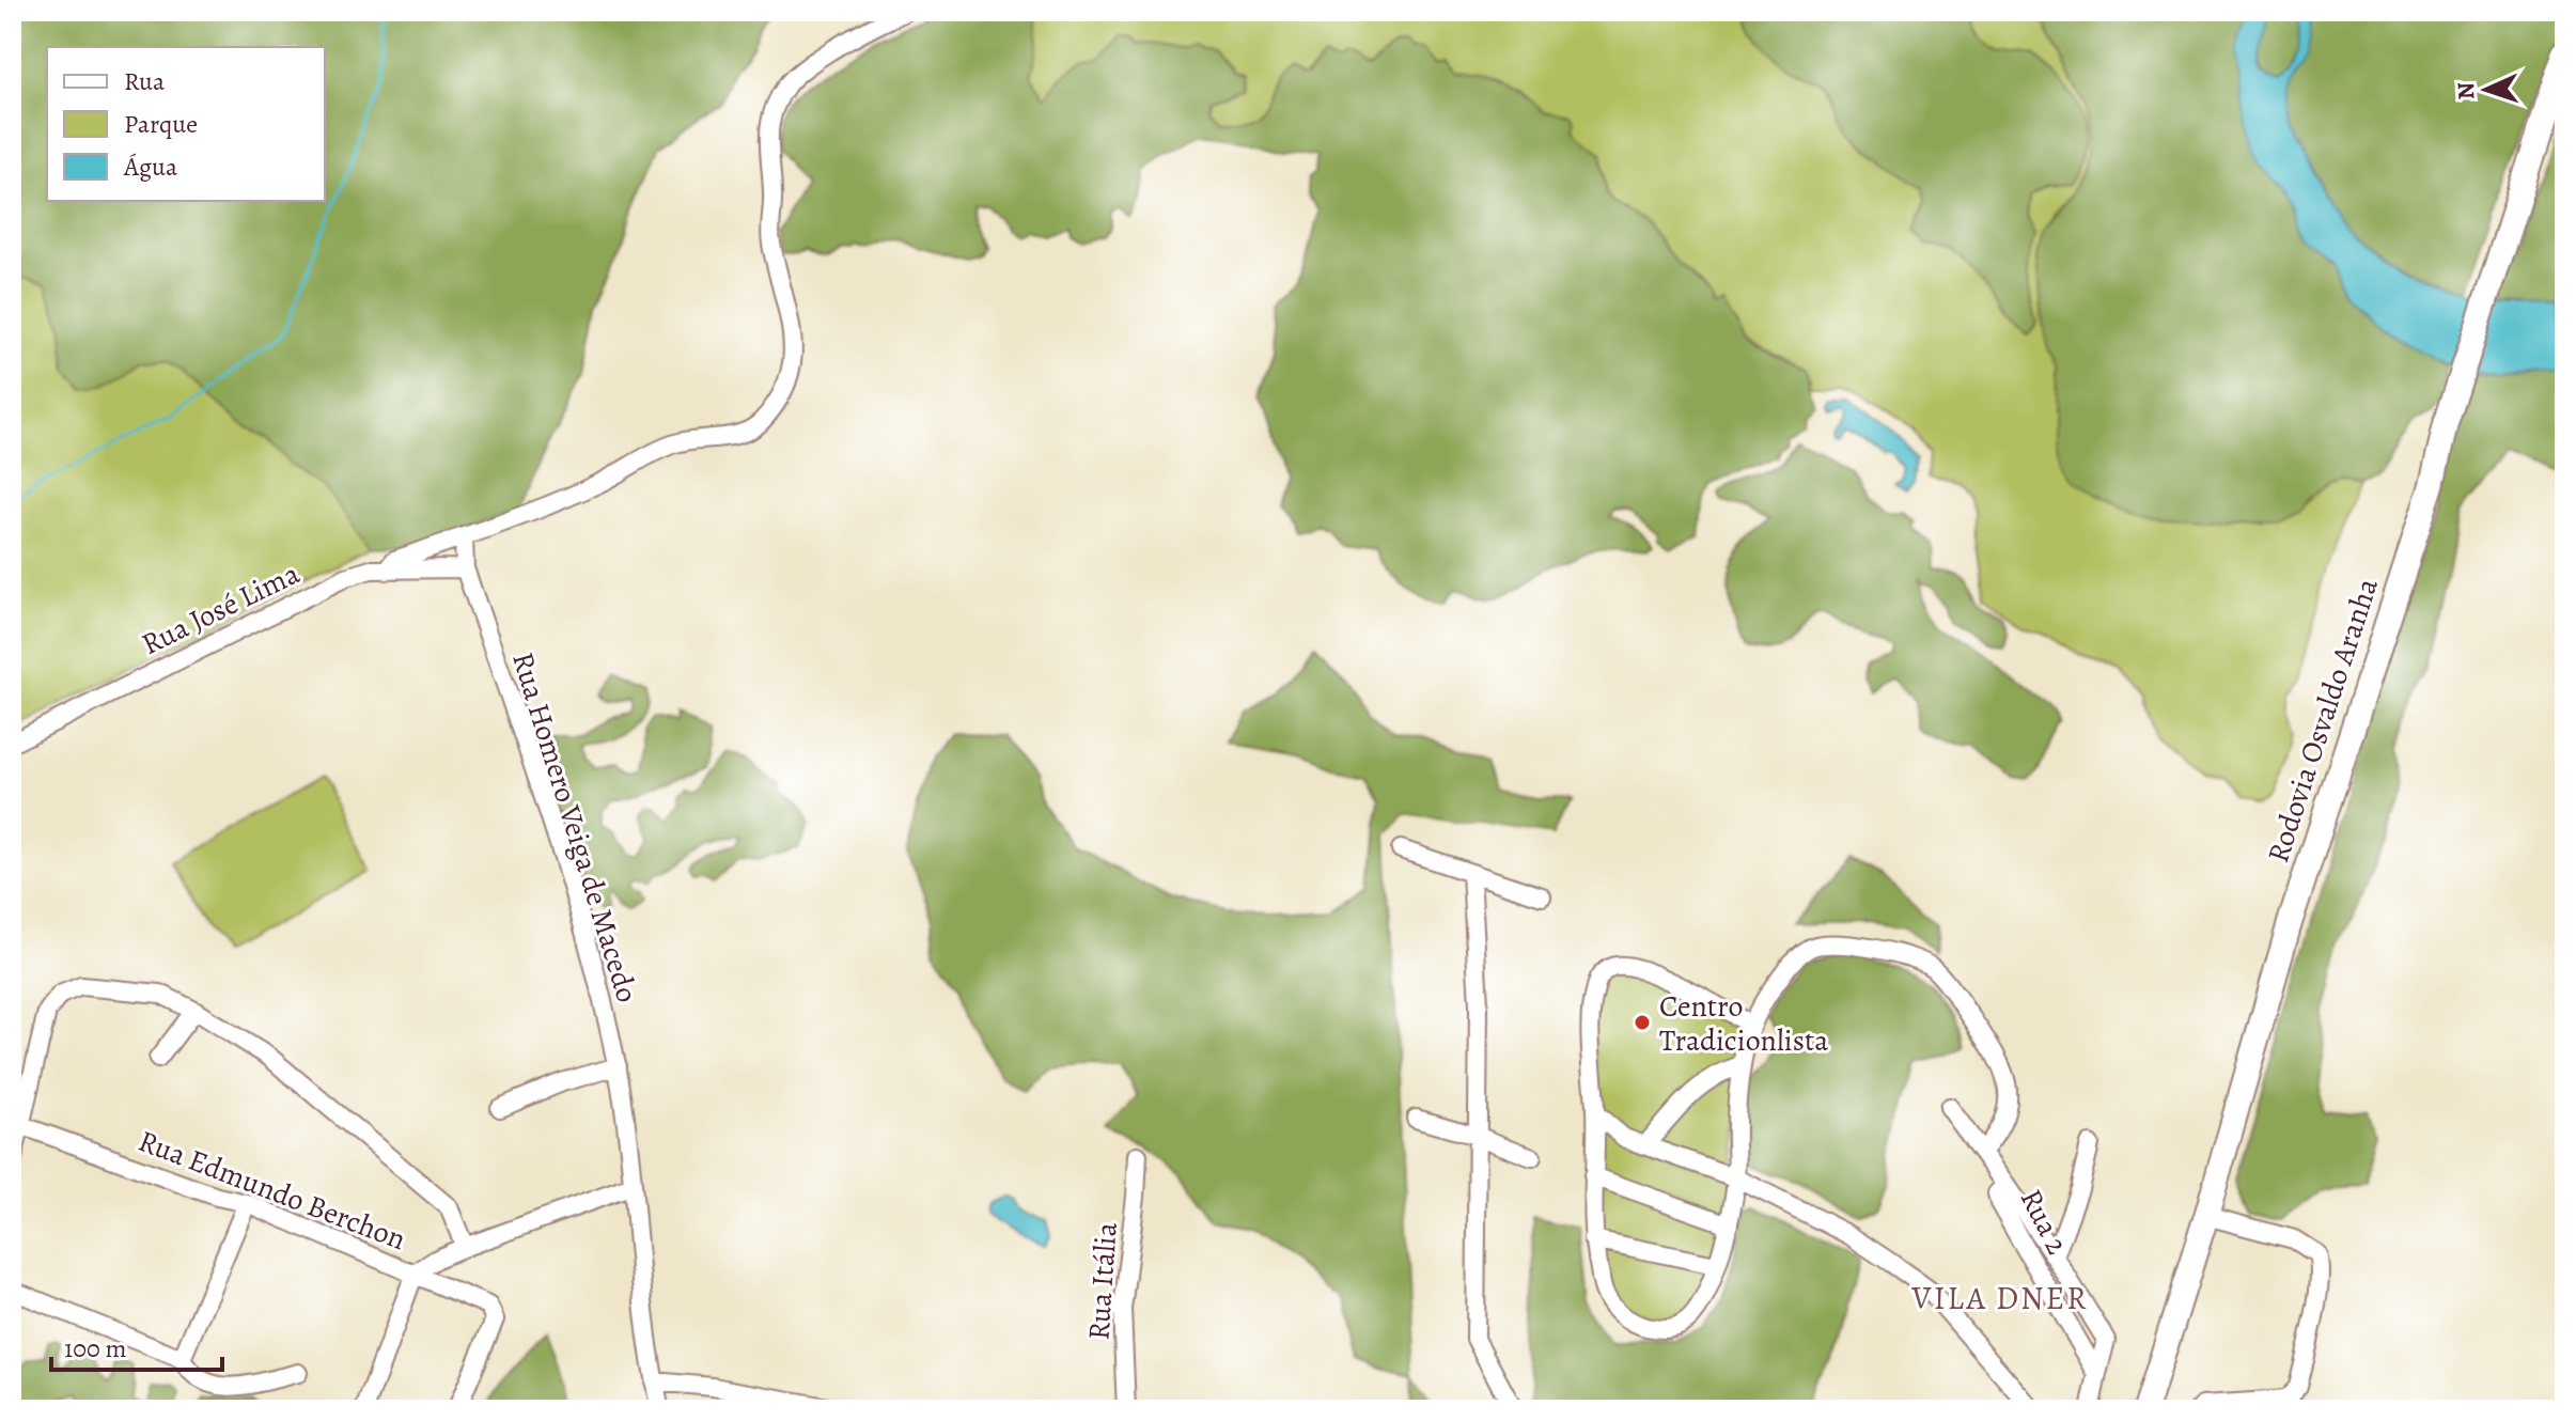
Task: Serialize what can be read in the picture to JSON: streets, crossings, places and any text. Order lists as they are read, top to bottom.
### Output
{
  "streets": {
    "highway": ["Rodovia Osvaldo Aranha"],
    "street": [
      "Rua José Lima",
      "Rua Homero Veiga de Macedo",
      "Rua Edmundo Berchon",
      "Rua 2",
      "Rua Itália"
    ]
  },
  "crossings": [
    ["Rua José Lima", "Rua Homero Veiga de Macedo"]
  ],
  "districts": ["VILA DNER"],
  "places": ["Centro Tradicionlista"],
  "legend": ["Rua", "Parque", "Água"],
  "scale_bar": "100 m",
  "north": "left"
}
